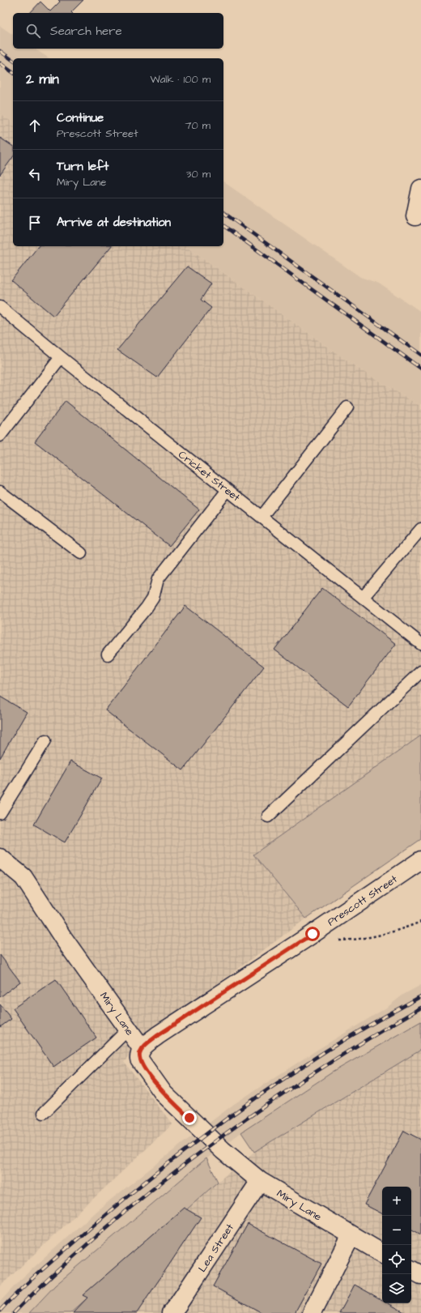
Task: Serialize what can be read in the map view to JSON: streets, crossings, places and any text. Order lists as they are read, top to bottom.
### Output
{
  "streets": {
    "street": ["Prescott Street", "Miry Lane", "Lea Street"],
    "lane": ["Cricket Street"]
  },
  "crossings": [
    ["Prescott Street", "Miry Lane"],
    ["Miry Lane", "Lea Street"]
  ],
  "page": {
    "search": "Search here",
    "heading": ["2 min", "Walk · 100 m"],
    "list": [
      ["Continue", "Prescott Street", "70 m"],
      ["Turn left", "Miry Lane", "30 m"],
      "Arrive at destination"
    ],
    "map_buttons": ["+", "−"]
  }
}
